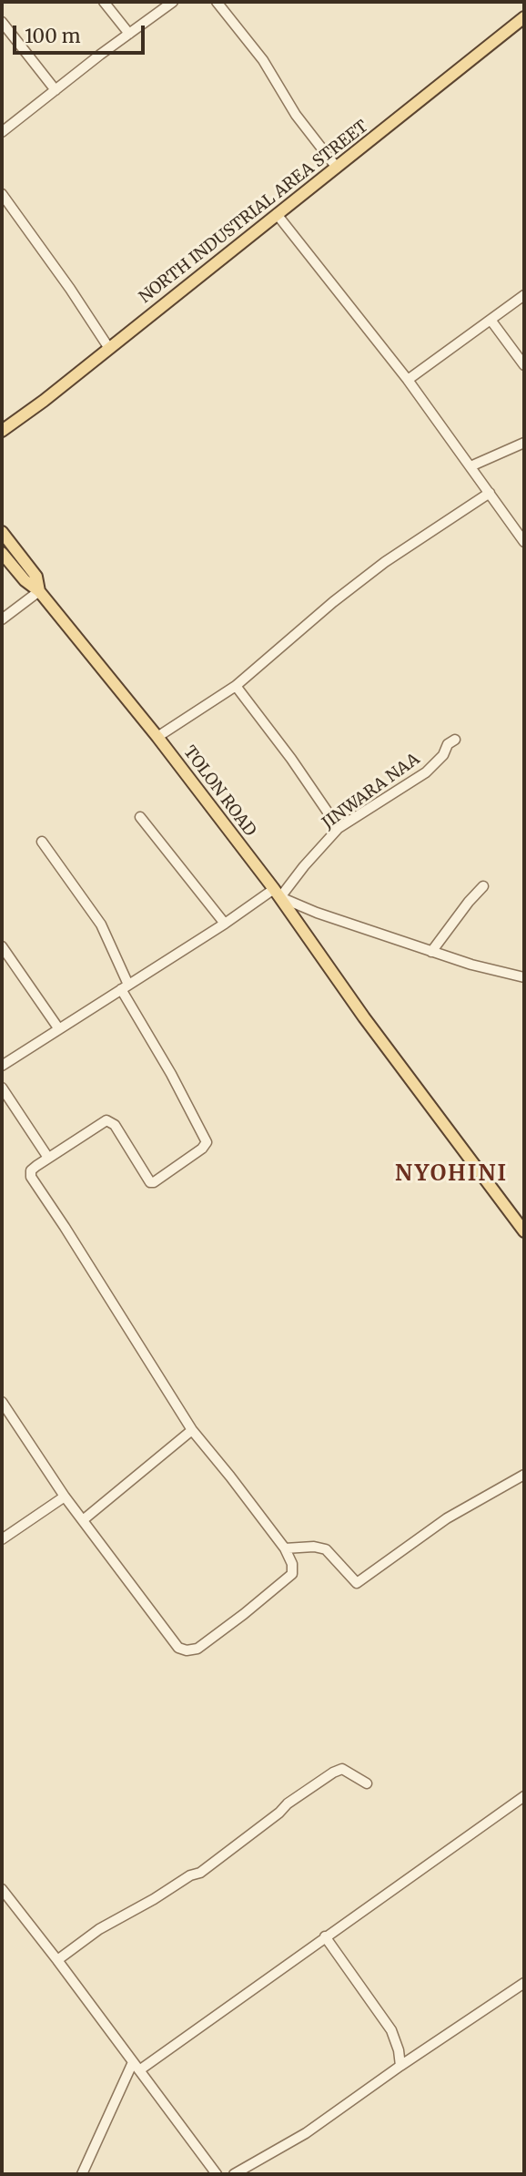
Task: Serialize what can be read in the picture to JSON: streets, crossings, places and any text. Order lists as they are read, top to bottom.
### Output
{
  "streets": {
    "main road": ["NORTH INDUSTRIAL AREA STREET", "TOLON ROAD"],
    "street": ["JINWARA NAA"]
  },
  "crossings": [
    ["TOLON ROAD", "JINWARA NAA"]
  ],
  "districts": ["NYOHINI"],
  "scale_bar": "100 m"
}
